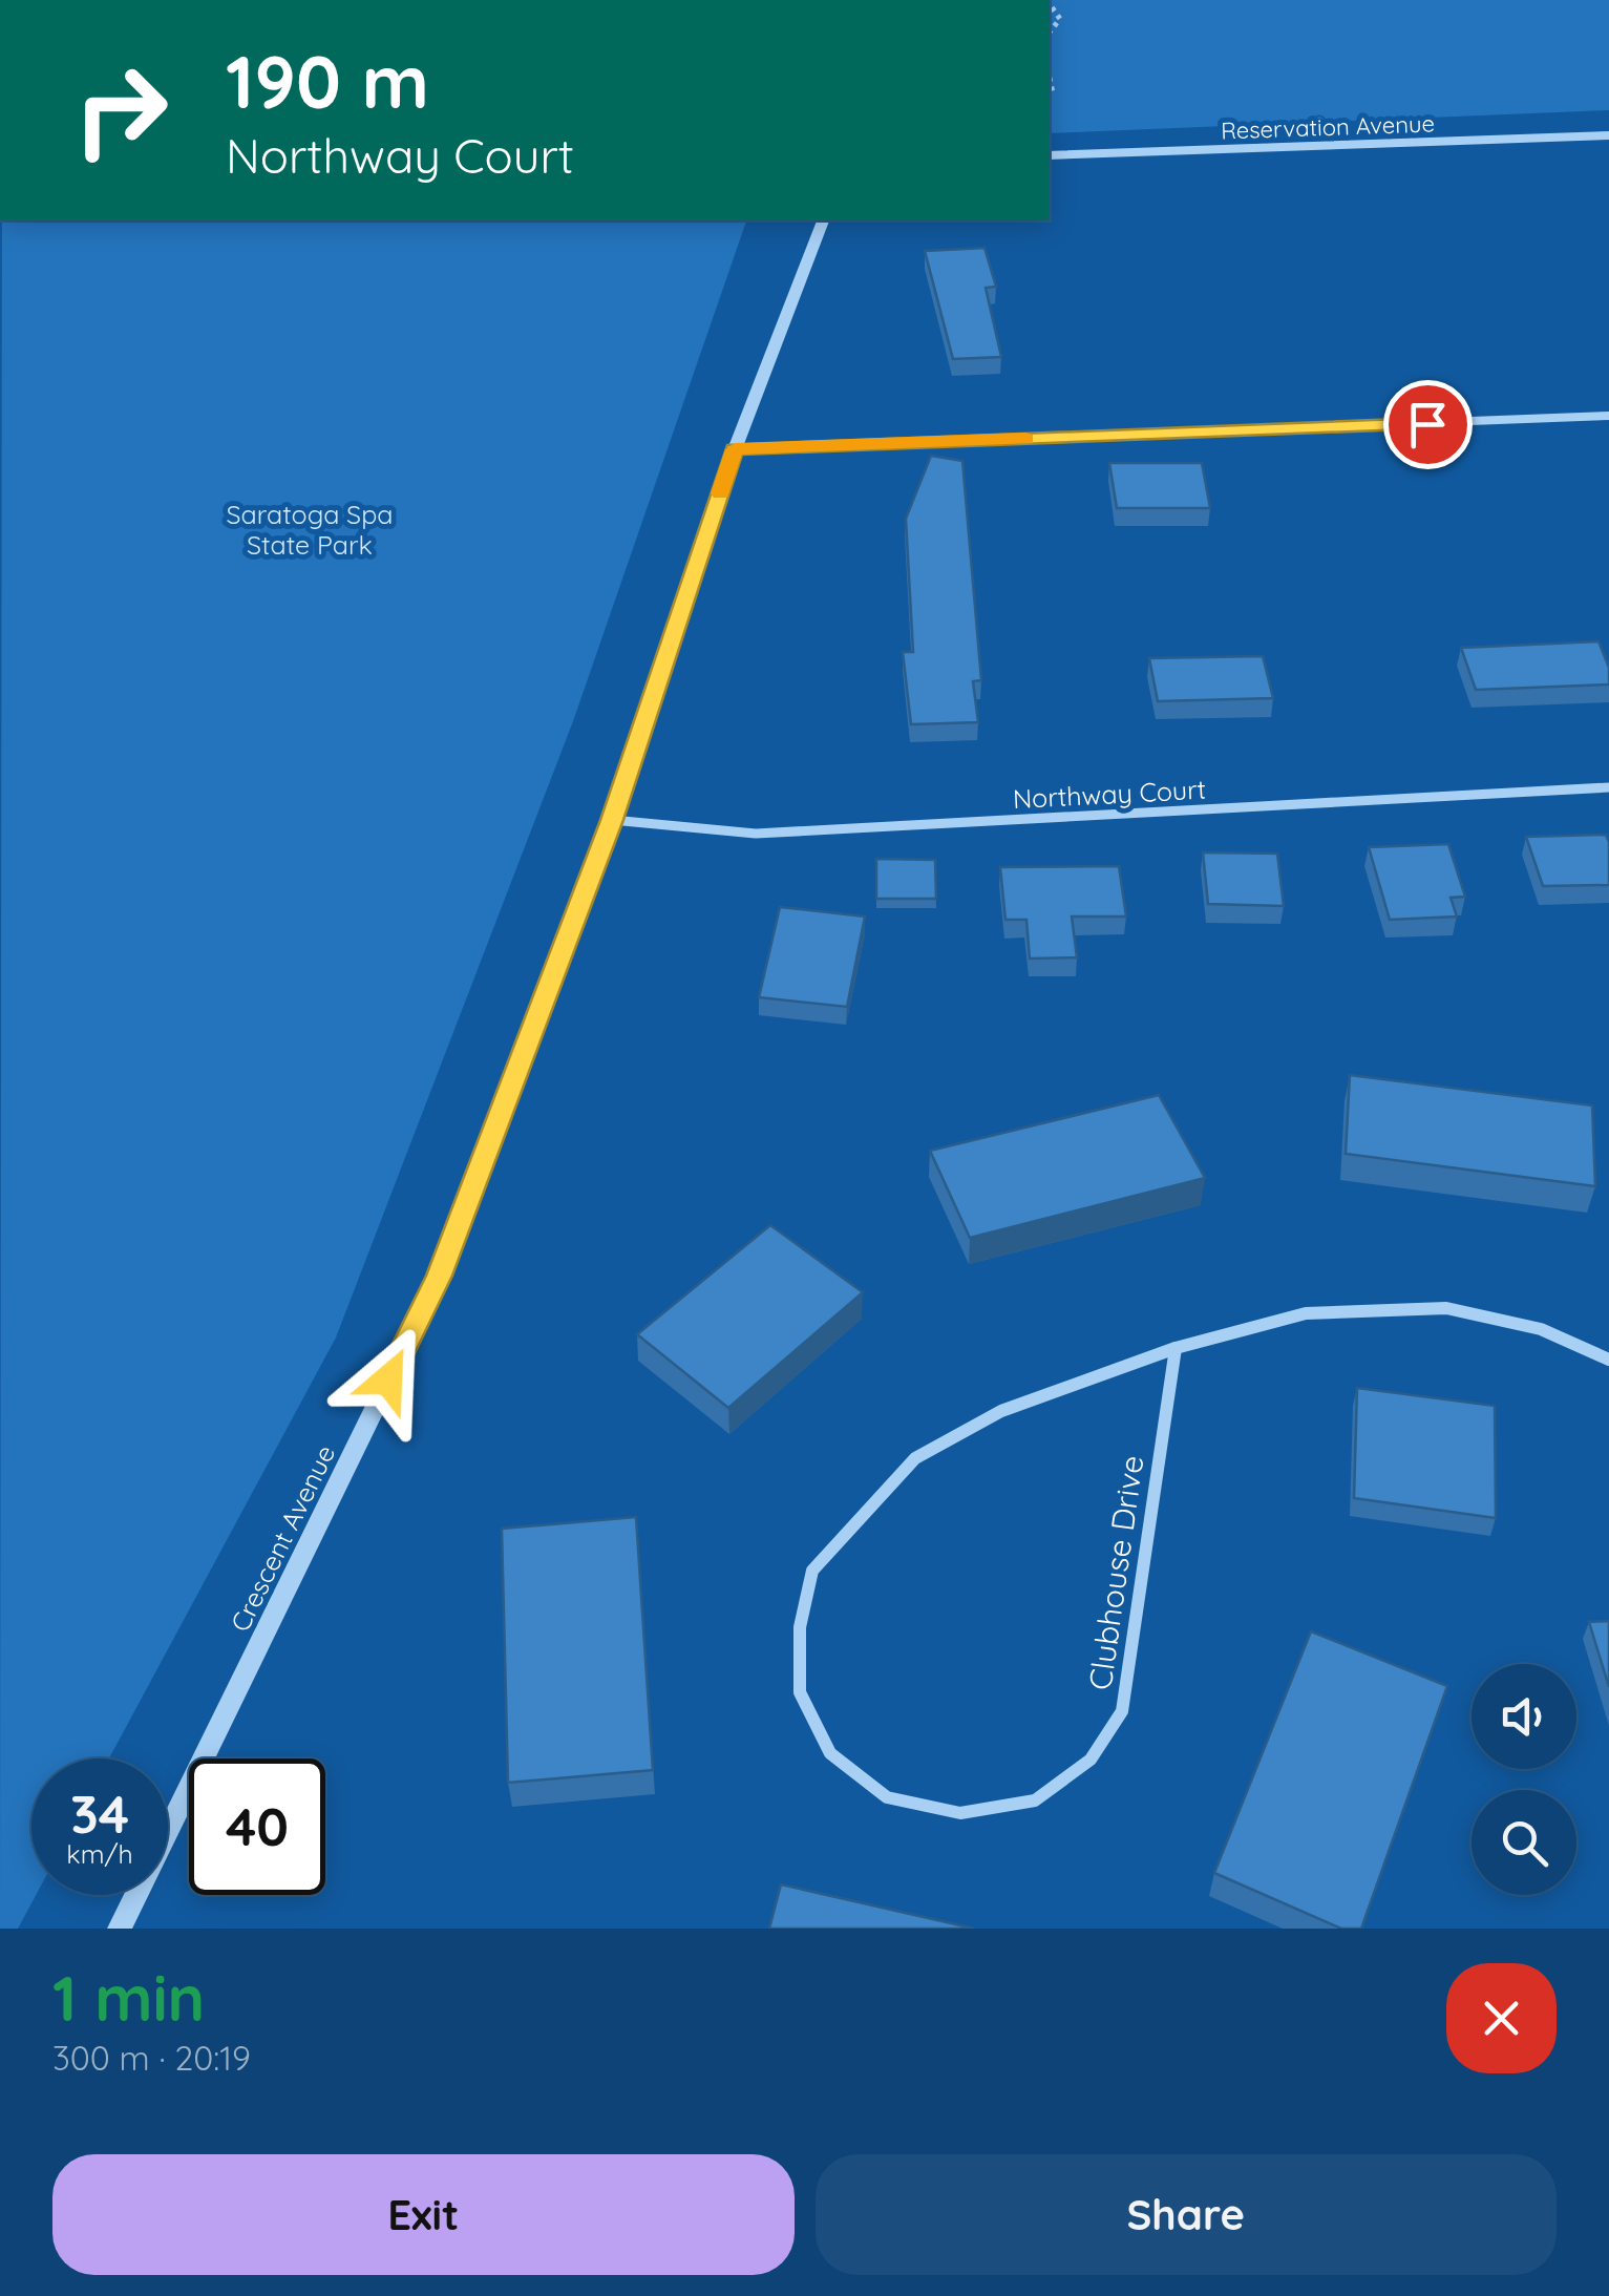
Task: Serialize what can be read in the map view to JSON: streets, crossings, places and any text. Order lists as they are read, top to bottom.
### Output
{
  "streets": {
    "street": [
      "Reservation Avenue",
      "Northway Court",
      "Crescent Avenue",
      "Clubhouse Drive"
    ]
  },
  "crossings": [
    ["Northway Court", "Crescent Avenue"]
  ],
  "parks": ["Saratoga Spa State Park"],
  "page": {
    "turn": ["190 m", "Northway Court"],
    "speed": "34 km/h",
    "limit": "40",
    "heading": ["1 min", "300 m · 20:19"],
    "buttons": ["Exit", "Share"]
  }
}
